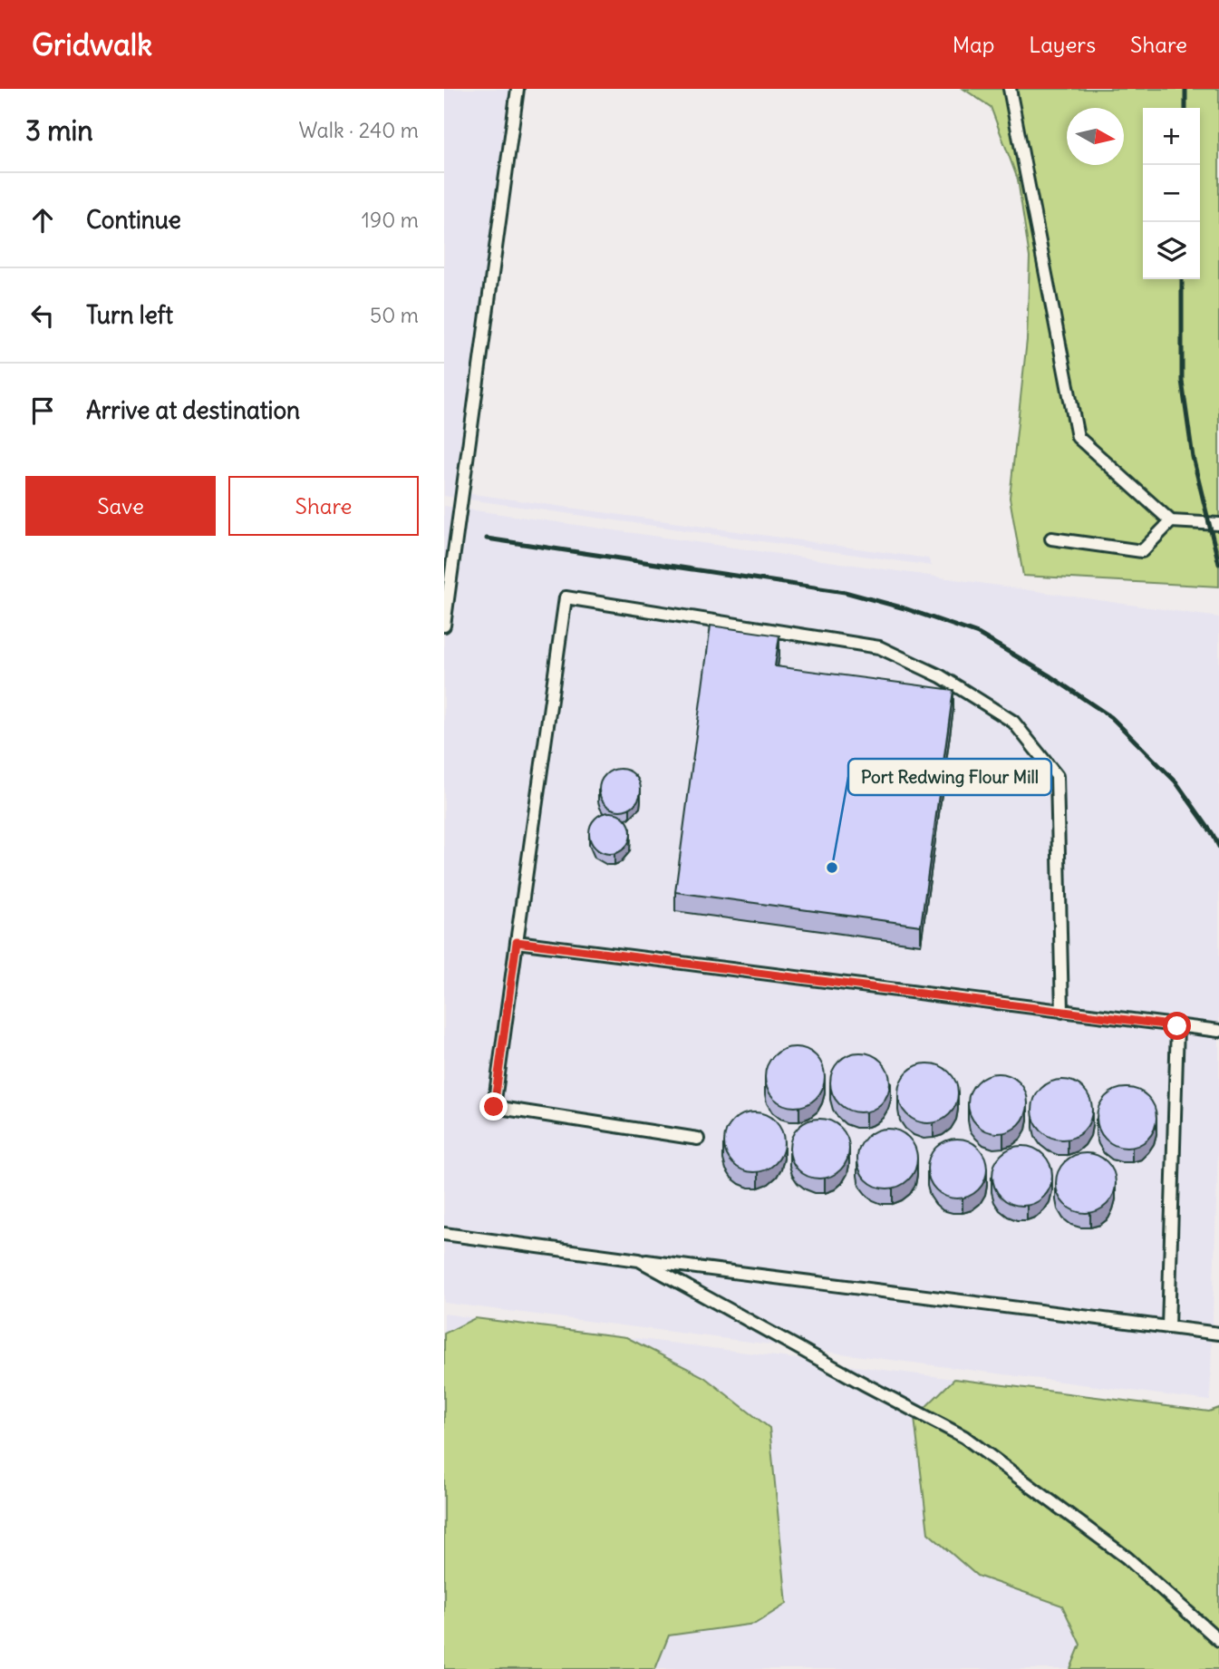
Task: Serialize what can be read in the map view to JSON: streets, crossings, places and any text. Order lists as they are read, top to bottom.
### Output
{
  "places": ["Port Redwing Flour Mill"],
  "north": "right",
  "page": {
    "header": "Gridwalk",
    "nav": ["Map", "Layers", "Share"],
    "heading": ["3 min", "Walk · 240 m"],
    "map_buttons": ["+", "−"],
    "list": [
      ["Continue", "190 m"],
      ["Turn left", "50 m"],
      "Arrive at destination"
    ],
    "buttons": ["Save", "Share"]
  }
}
